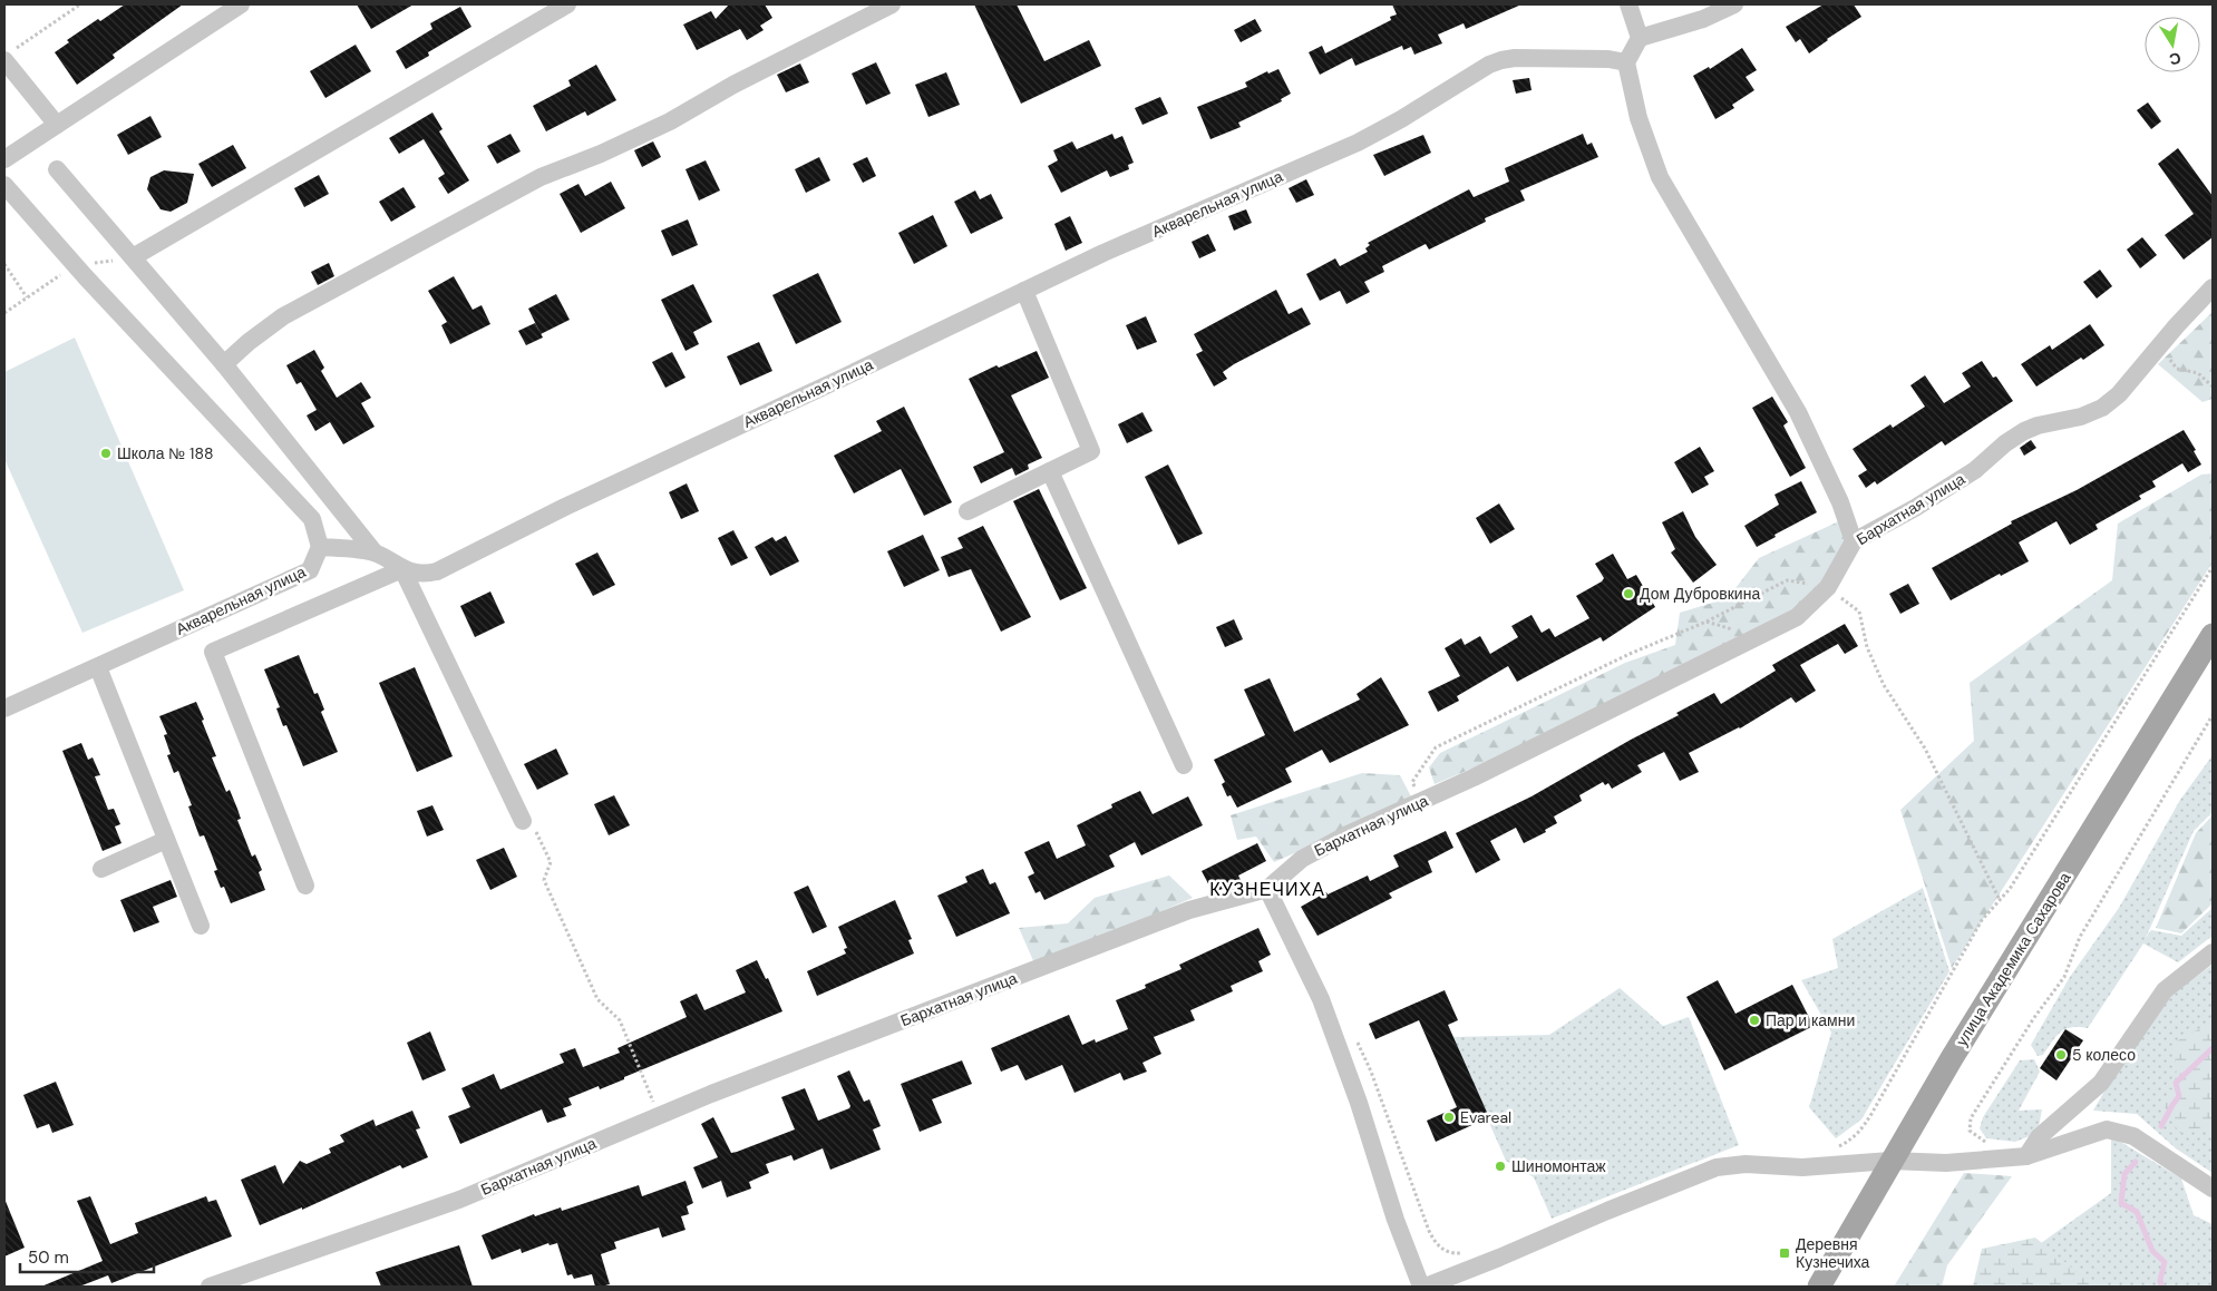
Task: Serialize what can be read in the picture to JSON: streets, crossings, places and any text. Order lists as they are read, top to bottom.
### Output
{
  "streets": {
    "main road": ["улица Академика Сахарова"],
    "street": ["Акварельная улица", "Бархатная улица"]
  },
  "districts": ["КУЗНЕЧИХА"],
  "places": {
    "other": [
      "Школа № 188",
      "Дом Дубровкина",
      "Пар и камни",
      "5 колесо",
      "Evareal",
      "Шиномонтаж"
    ],
    "transit": ["Деревня Кузнечиха"]
  },
  "scale_bar": "50 m",
  "north": "bottom"
}
